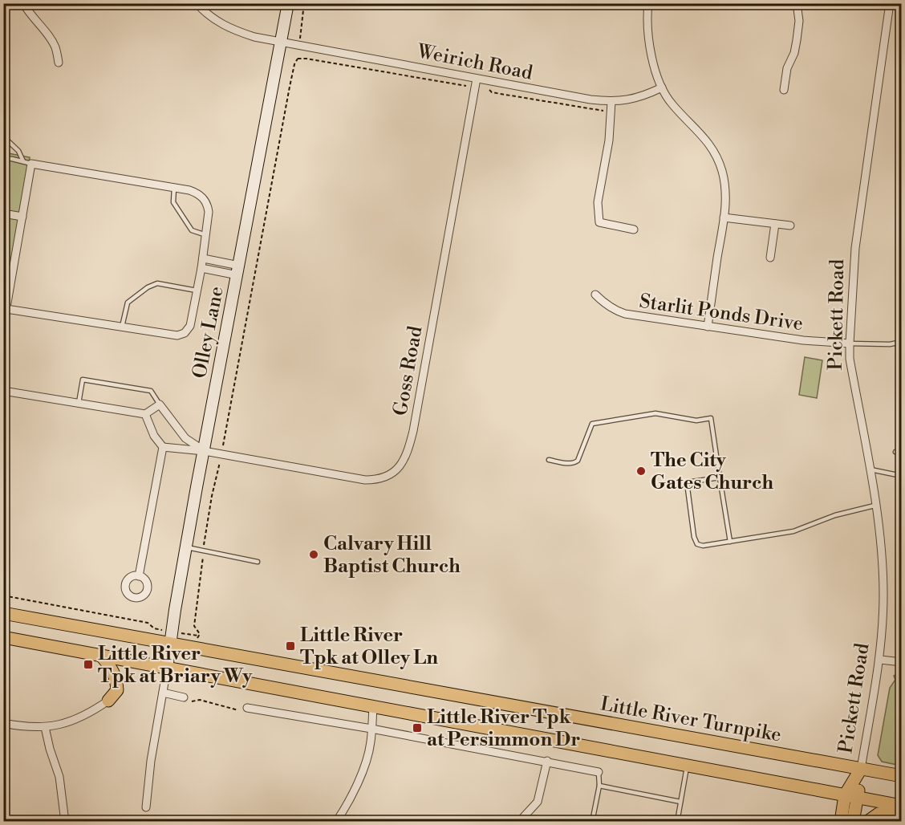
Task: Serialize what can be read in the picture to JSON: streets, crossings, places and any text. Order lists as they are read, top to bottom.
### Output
{
  "streets": {
    "main road": ["Pickett Road", "Olley Lane", "Little River Turnpike"],
    "street": ["Weirich Road", "Starlit Ponds Drive", "Goss Road"]
  },
  "crossings": [
    ["Weirich Road", "Olley Lane"],
    ["Weirich Road", "Goss Road"],
    ["Starlit Ponds Drive", "Pickett Road"],
    ["Pickett Road", "Little River Turnpike"],
    ["Olley Lane", "Goss Road"],
    ["Olley Lane", "Little River Turnpike"]
  ],
  "places": {
    "other": ["The City Gates Church", "Calvary Hill Baptist Church"],
    "transit": ["Little River Tpk at Olley Ln", "Little River Tpk at Briary Wy", "Little River Tpk at Persimmon Dr"]
  }
}
